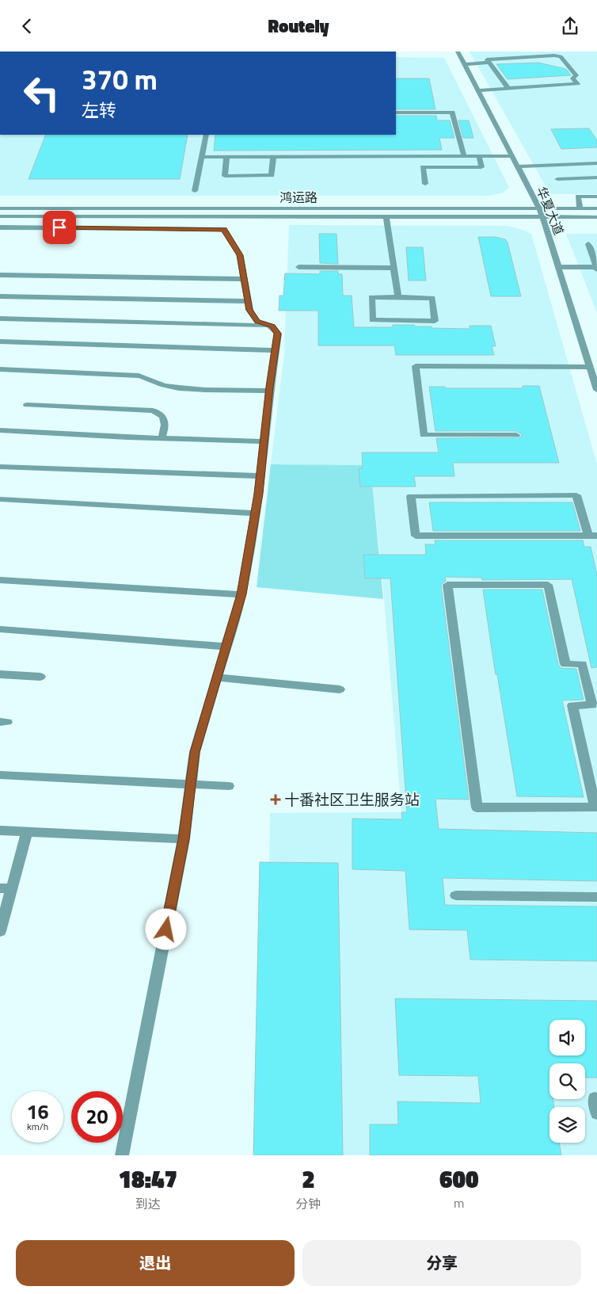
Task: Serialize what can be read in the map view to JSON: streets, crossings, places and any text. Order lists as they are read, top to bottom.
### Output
{
  "streets": {
    "street": ["鸿运路", "华夏大道"]
  },
  "crossings": [
    ["鸿运路", "华夏大道"]
  ],
  "places": {
    "health": ["十番社区卫生服务站"]
  },
  "page": {
    "header": "Routely",
    "turn": ["370 m", "左转"],
    "speed": "16 km/h",
    "limit": "20",
    "eta": [
      "18:47",
      "到达",
      "2",
      "分钟",
      "600",
      "m"
    ],
    "buttons": ["退出", "分享"]
  }
}
